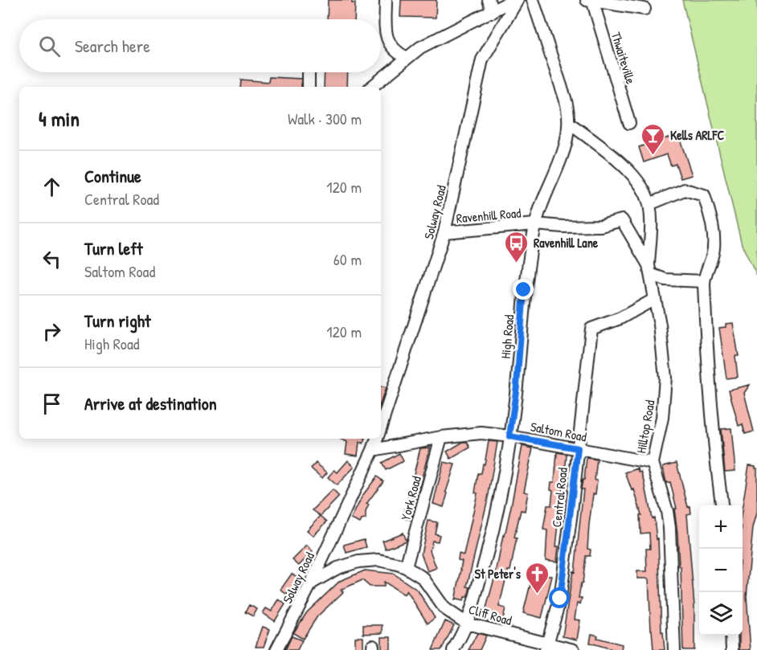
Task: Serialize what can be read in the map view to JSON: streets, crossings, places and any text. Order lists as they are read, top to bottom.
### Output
{
  "streets": {
    "street": [
      "Thwaiteville",
      "Solway Road",
      "Ravenhill Road",
      "High Road",
      "Hilltop Road",
      "Saltom Road",
      "Central Road",
      "York Road",
      "Cliff Road"
    ]
  },
  "crossings": [
    ["Solway Road", "Ravenhill Road"],
    ["Solway Road", "Saltom Road"],
    ["Solway Road", "Cliff Road"],
    ["Ravenhill Road", "High Road"],
    ["Ravenhill Road", "Hilltop Road"],
    ["High Road", "Hilltop Road"],
    ["High Road", "Saltom Road"],
    ["High Road", "Cliff Road"],
    ["Hilltop Road", "Saltom Road"],
    ["Hilltop Road", "Central Road"],
    ["Saltom Road", "Central Road"],
    ["Saltom Road", "York Road"],
    ["Central Road", "Cliff Road"],
    ["York Road", "Cliff Road"]
  ],
  "places": {
    "bar": ["Kells ARLFC"],
    "bus stop": ["Ravenhill Lane"],
    "church": ["St Peter's"]
  },
  "page": {
    "search": "Search here",
    "heading": ["4 min", "Walk · 300 m"],
    "list": [
      ["Continue", "Central Road", "120 m"],
      ["Turn left", "Saltom Road", "60 m"],
      ["Turn right", "High Road", "120 m"],
      "Arrive at destination"
    ],
    "map_buttons": ["+", "−"]
  }
}
